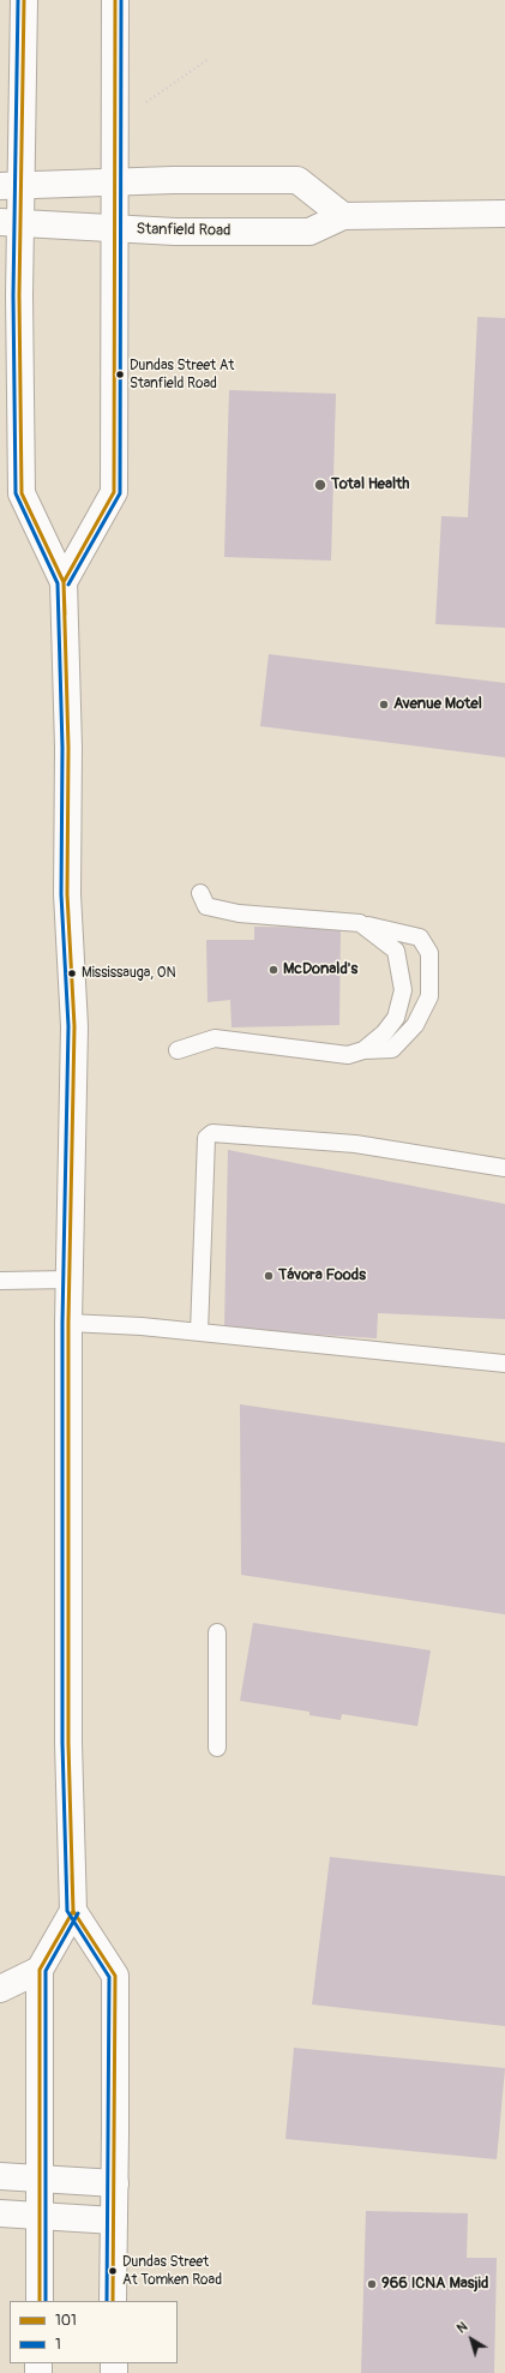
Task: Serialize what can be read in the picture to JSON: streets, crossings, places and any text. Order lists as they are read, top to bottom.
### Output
{
  "streets": {
    "main road": ["Stanfield Road"]
  },
  "places": [
    "Dundas Street At Stanfield Road",
    "Total Health",
    "Avenue Motel",
    "McDonald's",
    "Mississauga, ON",
    "Távora Foods",
    "Dundas Street At Tomken Road",
    "966 ICNA Masjid"
  ],
  "lines": ["transit line 101", "transit line 1"],
  "legend": ["101", "1"],
  "north": "top left"
}
